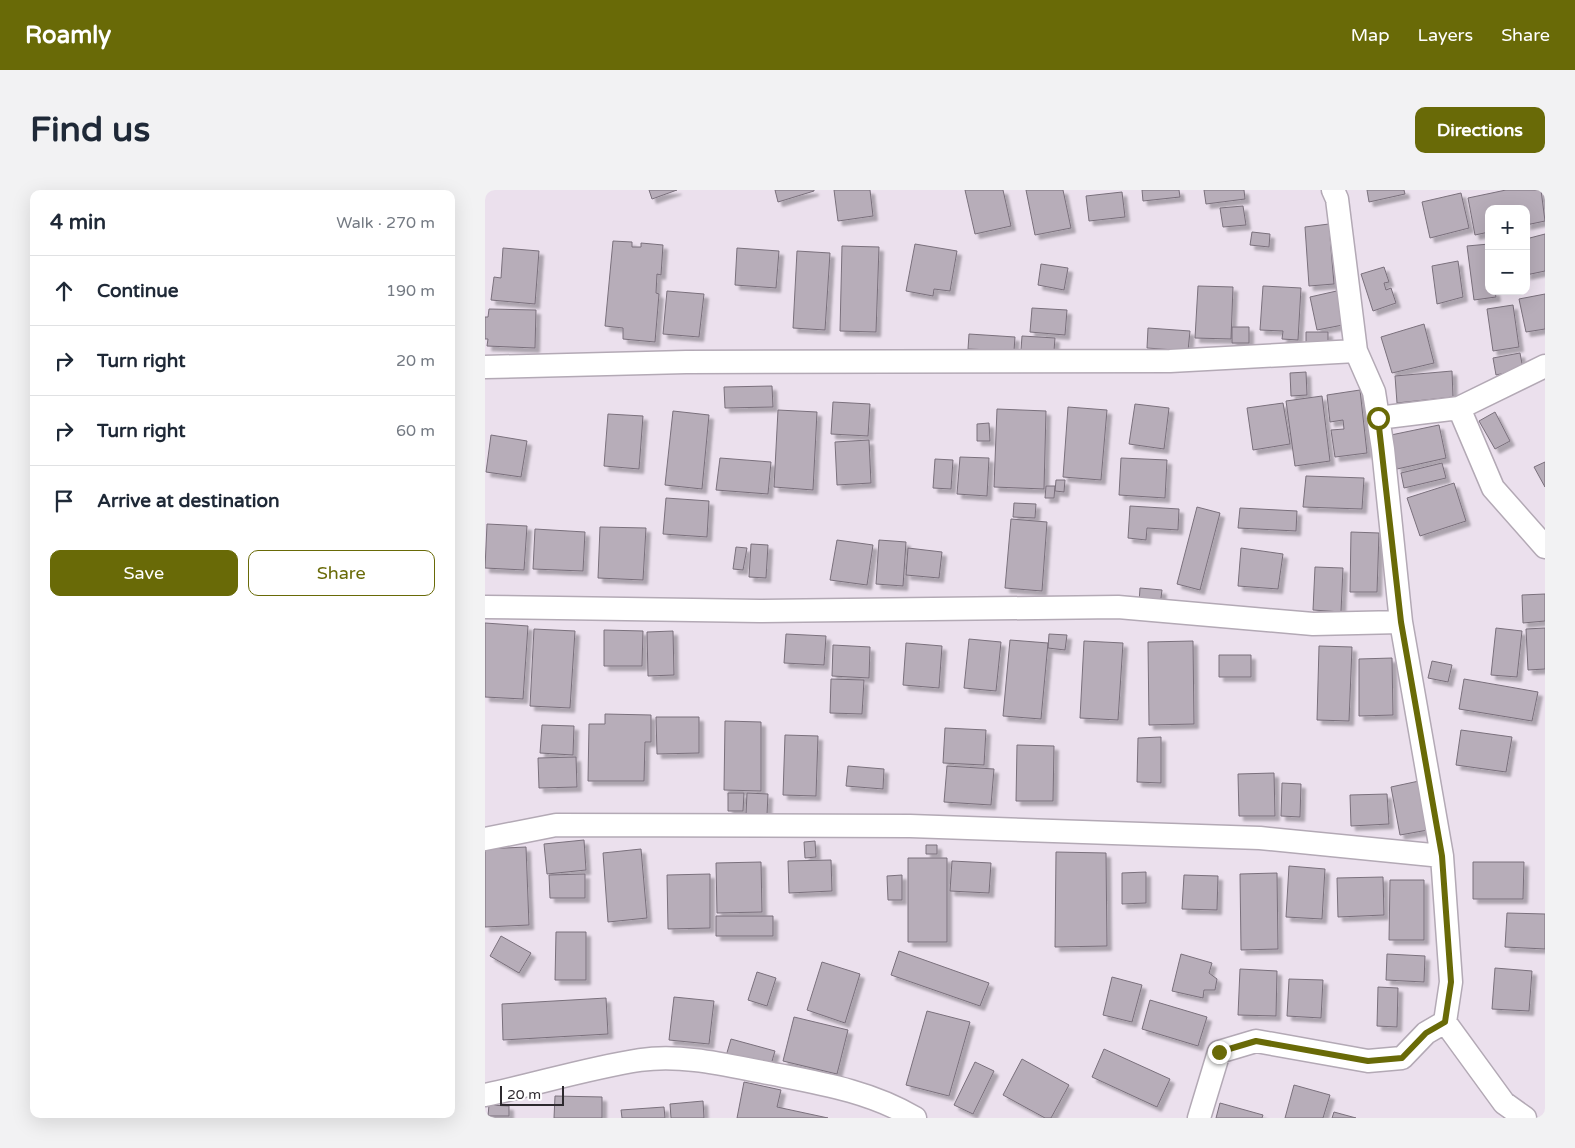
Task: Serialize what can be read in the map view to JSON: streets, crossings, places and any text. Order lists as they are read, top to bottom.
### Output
{
  "scale_bar": "20 m",
  "page": {
    "header": "Roamly",
    "nav": ["Map", "Layers", "Share"],
    "buttons": [
      "Directions",
      ["Save", "Share"]
    ],
    "title": "Find us",
    "heading": ["4 min", "Walk · 270 m"],
    "map_buttons": ["+", "−"],
    "list": [
      ["Continue", "190 m"],
      ["Turn right", "20 m"],
      ["Turn right", "60 m"],
      "Arrive at destination"
    ],
    "scale": "20 m"
  }
}
